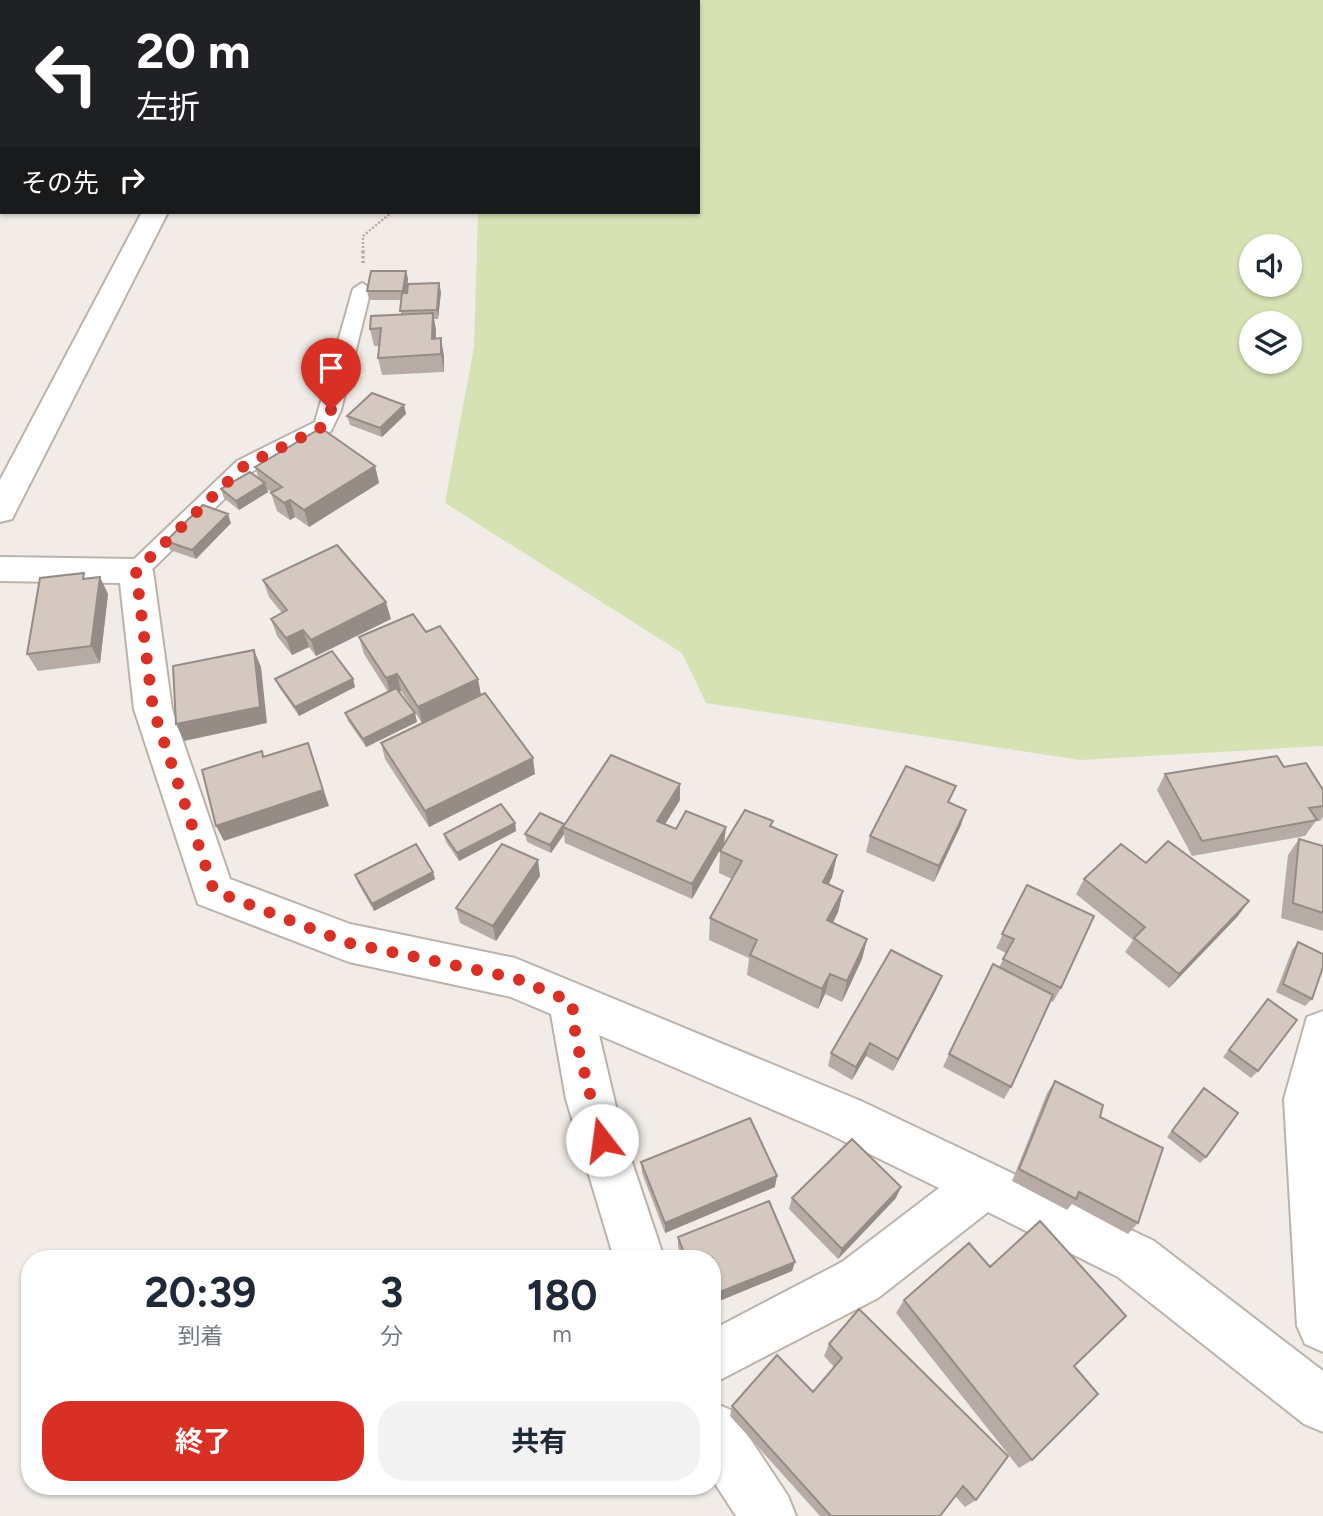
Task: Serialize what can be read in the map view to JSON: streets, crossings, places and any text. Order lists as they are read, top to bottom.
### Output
{
  "page": {
    "turn": ["20 m", "左折"],
    "then": "その先",
    "eta": [
      "20:39",
      "到着",
      "3",
      "分",
      "180",
      "m"
    ],
    "buttons": ["終了", "共有"]
  }
}
